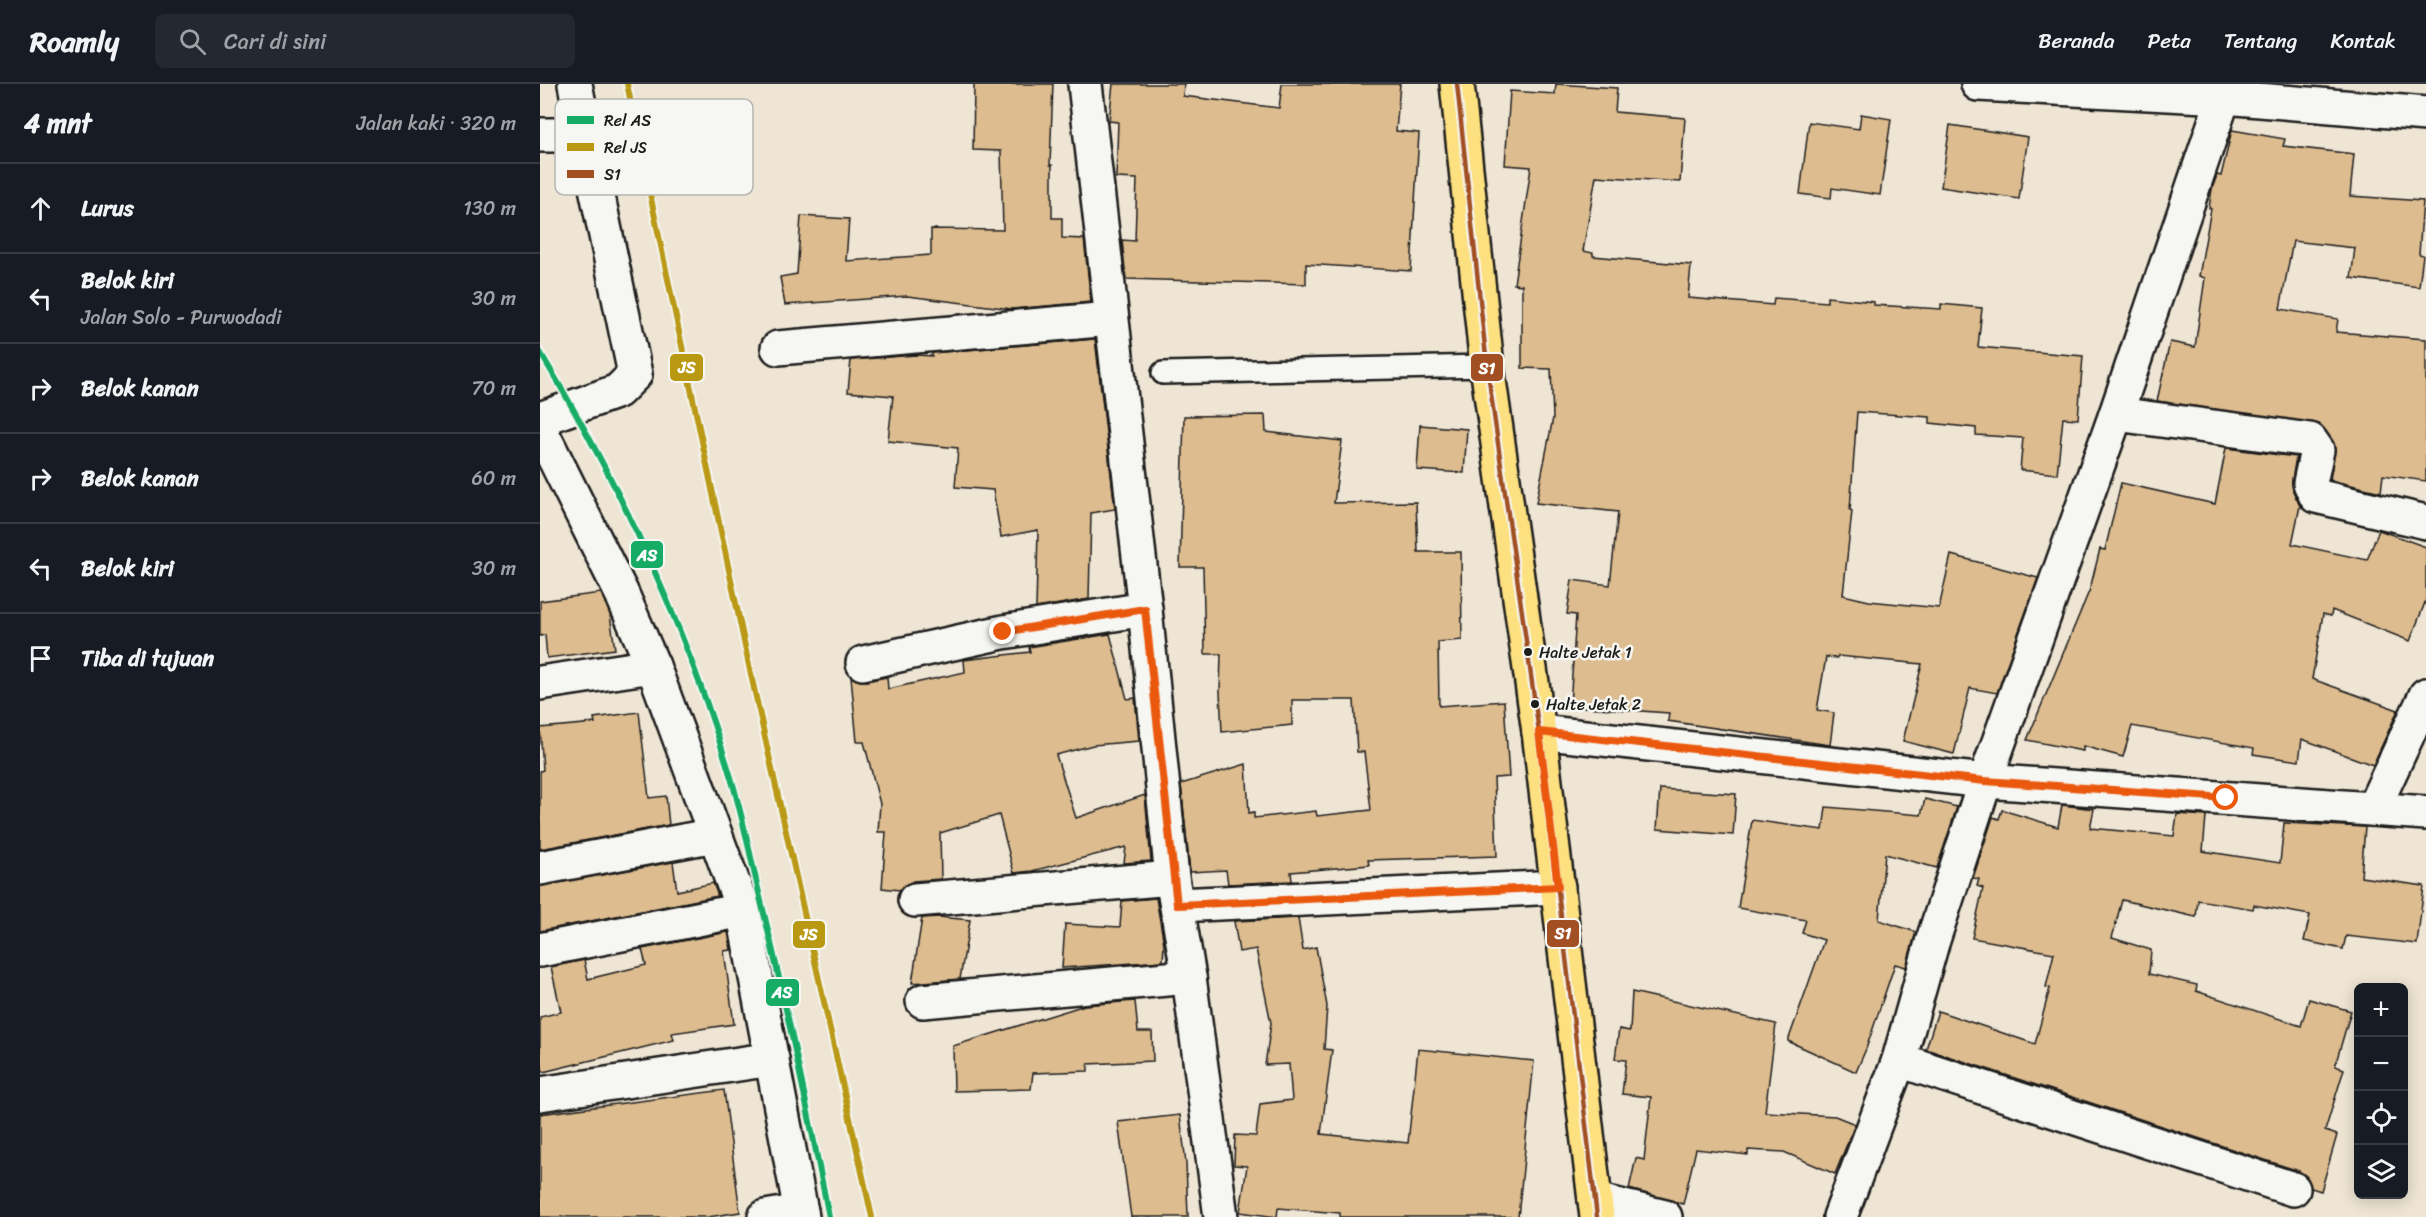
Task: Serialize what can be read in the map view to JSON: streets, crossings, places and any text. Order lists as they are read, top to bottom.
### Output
{
  "places": ["Halte Jetak 1", "Halte Jetak 2"],
  "lines": ["rail line JS", "transit line S1", "rail line AS"],
  "legend": ["Rel AS", "Rel JS", "S1"],
  "page": {
    "header": "Roamly",
    "search": "Cari di sini",
    "nav": [
      "Beranda",
      "Peta",
      "Tentang",
      "Kontak"
    ],
    "heading": ["4 mnt", "Jalan kaki · 320 m"],
    "list": [
      ["Lurus", "130 m"],
      ["Belok kiri", "Jalan Solo - Purwodadi", "30 m"],
      ["Belok kanan", "70 m"],
      ["Belok kanan", "60 m"],
      ["Belok kiri", "30 m"],
      "Tiba di tujuan"
    ],
    "map_buttons": ["+", "−"]
  }
}
